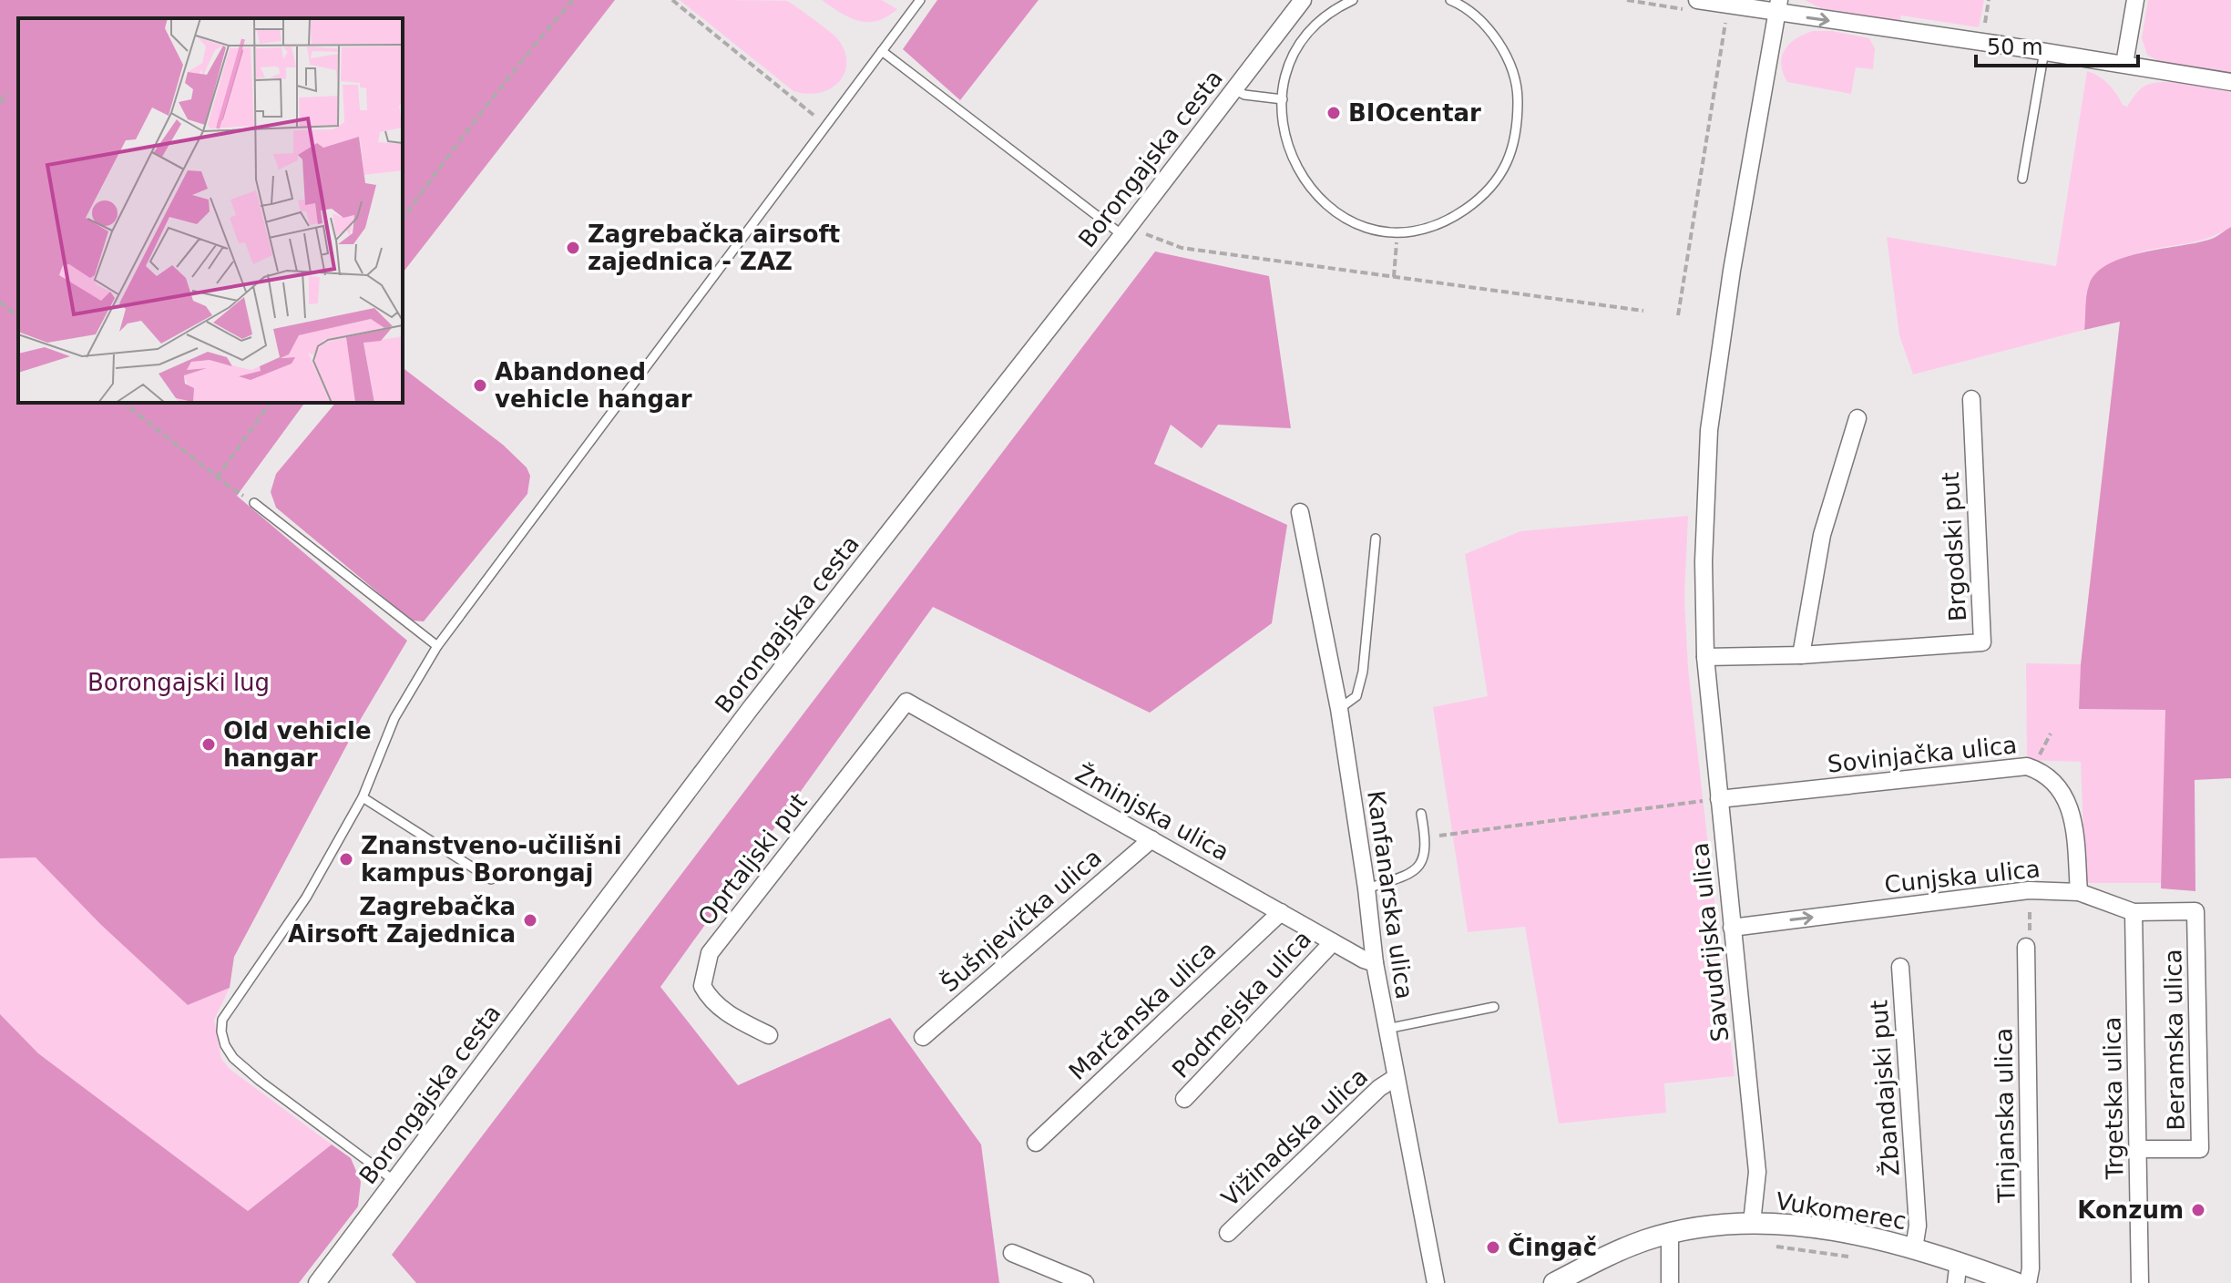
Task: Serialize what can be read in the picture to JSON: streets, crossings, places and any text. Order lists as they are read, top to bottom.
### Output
{
  "streets": {
    "street": [
      "Borongajska cesta",
      "Brgodski put",
      "Sovinjačka ulica",
      "Žminjska ulica",
      "Oprtaljski put",
      "Cunjska ulica",
      "Kanfanarska ulica",
      "Šušnjevička ulica",
      "Savudrijska ulica",
      "Podmejska ulica",
      "Marčanska ulica",
      "Beramska ulica",
      "Žbandajski put",
      "Trgetska ulica",
      "Tinjanska ulica",
      "Vižinadska ulica",
      "Vukomerec"
    ]
  },
  "crossings": [
    ["Sovinjačka ulica", "Cunjska ulica"],
    ["Sovinjačka ulica", "Savudrijska ulica"],
    ["Žminjska ulica", "Oprtaljski put"],
    ["Žminjska ulica", "Kanfanarska ulica"],
    ["Žminjska ulica", "Šušnjevička ulica"],
    ["Žminjska ulica", "Podmejska ulica"],
    ["Žminjska ulica", "Marčanska ulica"],
    ["Cunjska ulica", "Savudrijska ulica"],
    ["Cunjska ulica", "Beramska ulica"],
    ["Cunjska ulica", "Trgetska ulica"],
    ["Kanfanarska ulica", "Vižinadska ulica"],
    ["Savudrijska ulica", "Vukomerec"],
    ["Beramska ulica", "Trgetska ulica"],
    ["Žbandajski put", "Vukomerec"]
  ],
  "one_way": ["Cunjska ulica"],
  "parks": ["Borongajski lug"],
  "places": [
    "BIOcentar",
    "Zagrebačka airsoft zajednica - ZAZ",
    "Abandoned vehicle hangar",
    "Old vehicle hangar",
    "Znanstveno-učilišni kampus Borongaj",
    "Zagrebačka Airsoft Zajednica",
    "Konzum",
    "Čingač"
  ],
  "scale_bar": "50 m"
}
